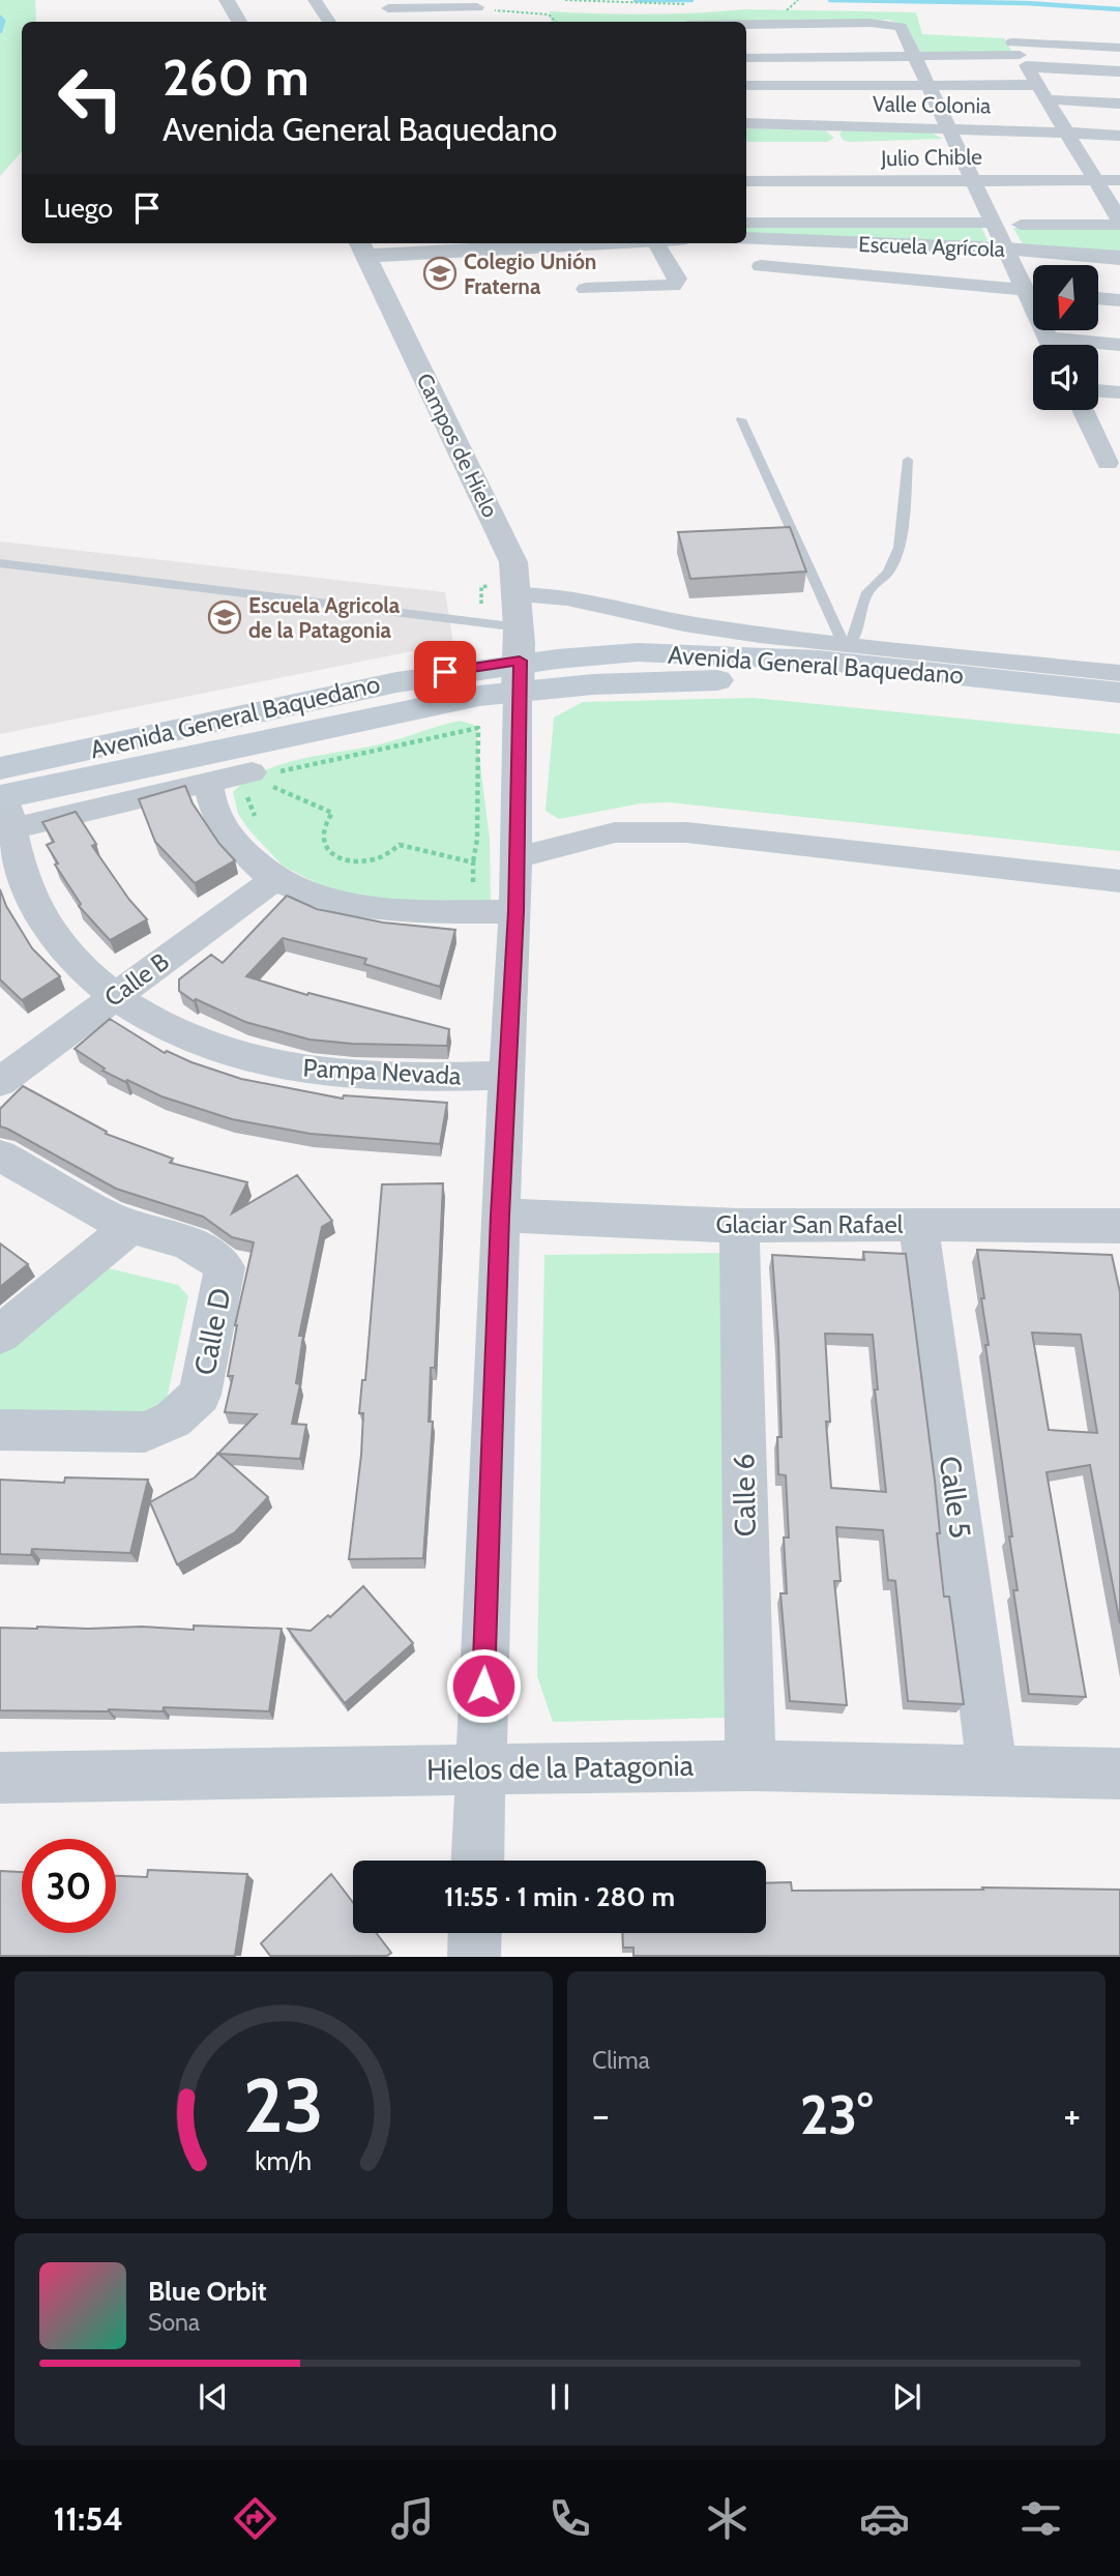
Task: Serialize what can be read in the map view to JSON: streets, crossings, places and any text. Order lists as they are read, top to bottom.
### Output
{
  "streets": {
    "main road": ["Avenida General Baquedano"],
    "street": [
      "Valle Colonia",
      "Julio Chible",
      "Escuela Agrícola",
      "Campos de Hielo",
      "Calle B",
      "Pampa Nevada",
      "Glaciar San Rafael",
      "Calle D",
      "Calle 6",
      "Calle 5",
      "Hielos de la Patagonia"
    ]
  },
  "crossings": [
    ["Campos de Hielo", "Avenida General Baquedano"],
    ["Campos de Hielo", "Pampa Nevada"],
    ["Campos de Hielo", "Glaciar San Rafael"],
    ["Campos de Hielo", "Hielos de la Patagonia"],
    ["Avenida General Baquedano", "Pampa Nevada"],
    ["Calle B", "Pampa Nevada"],
    ["Glaciar San Rafael", "Calle 6"],
    ["Glaciar San Rafael", "Calle 5"],
    ["Calle 6", "Hielos de la Patagonia"],
    ["Calle 5", "Hielos de la Patagonia"]
  ],
  "places": {
    "school or university": ["Colegio Unión Fraterna", "Escuela Agricola de la Patagonia"]
  },
  "north": "bottom",
  "page": {
    "turn": ["260 m", "Avenida General Baquedano"],
    "then": "Luego",
    "limit": "30",
    "trip": "11:55 · 1 min · 280 m",
    "tile": "Clima",
    "heat": ["−", "23°", "+"],
    "song": ["Blue Orbit", "Sona"],
    "tabs": "11:54",
    "gauge": ["23", "km/h"]
  }
}
